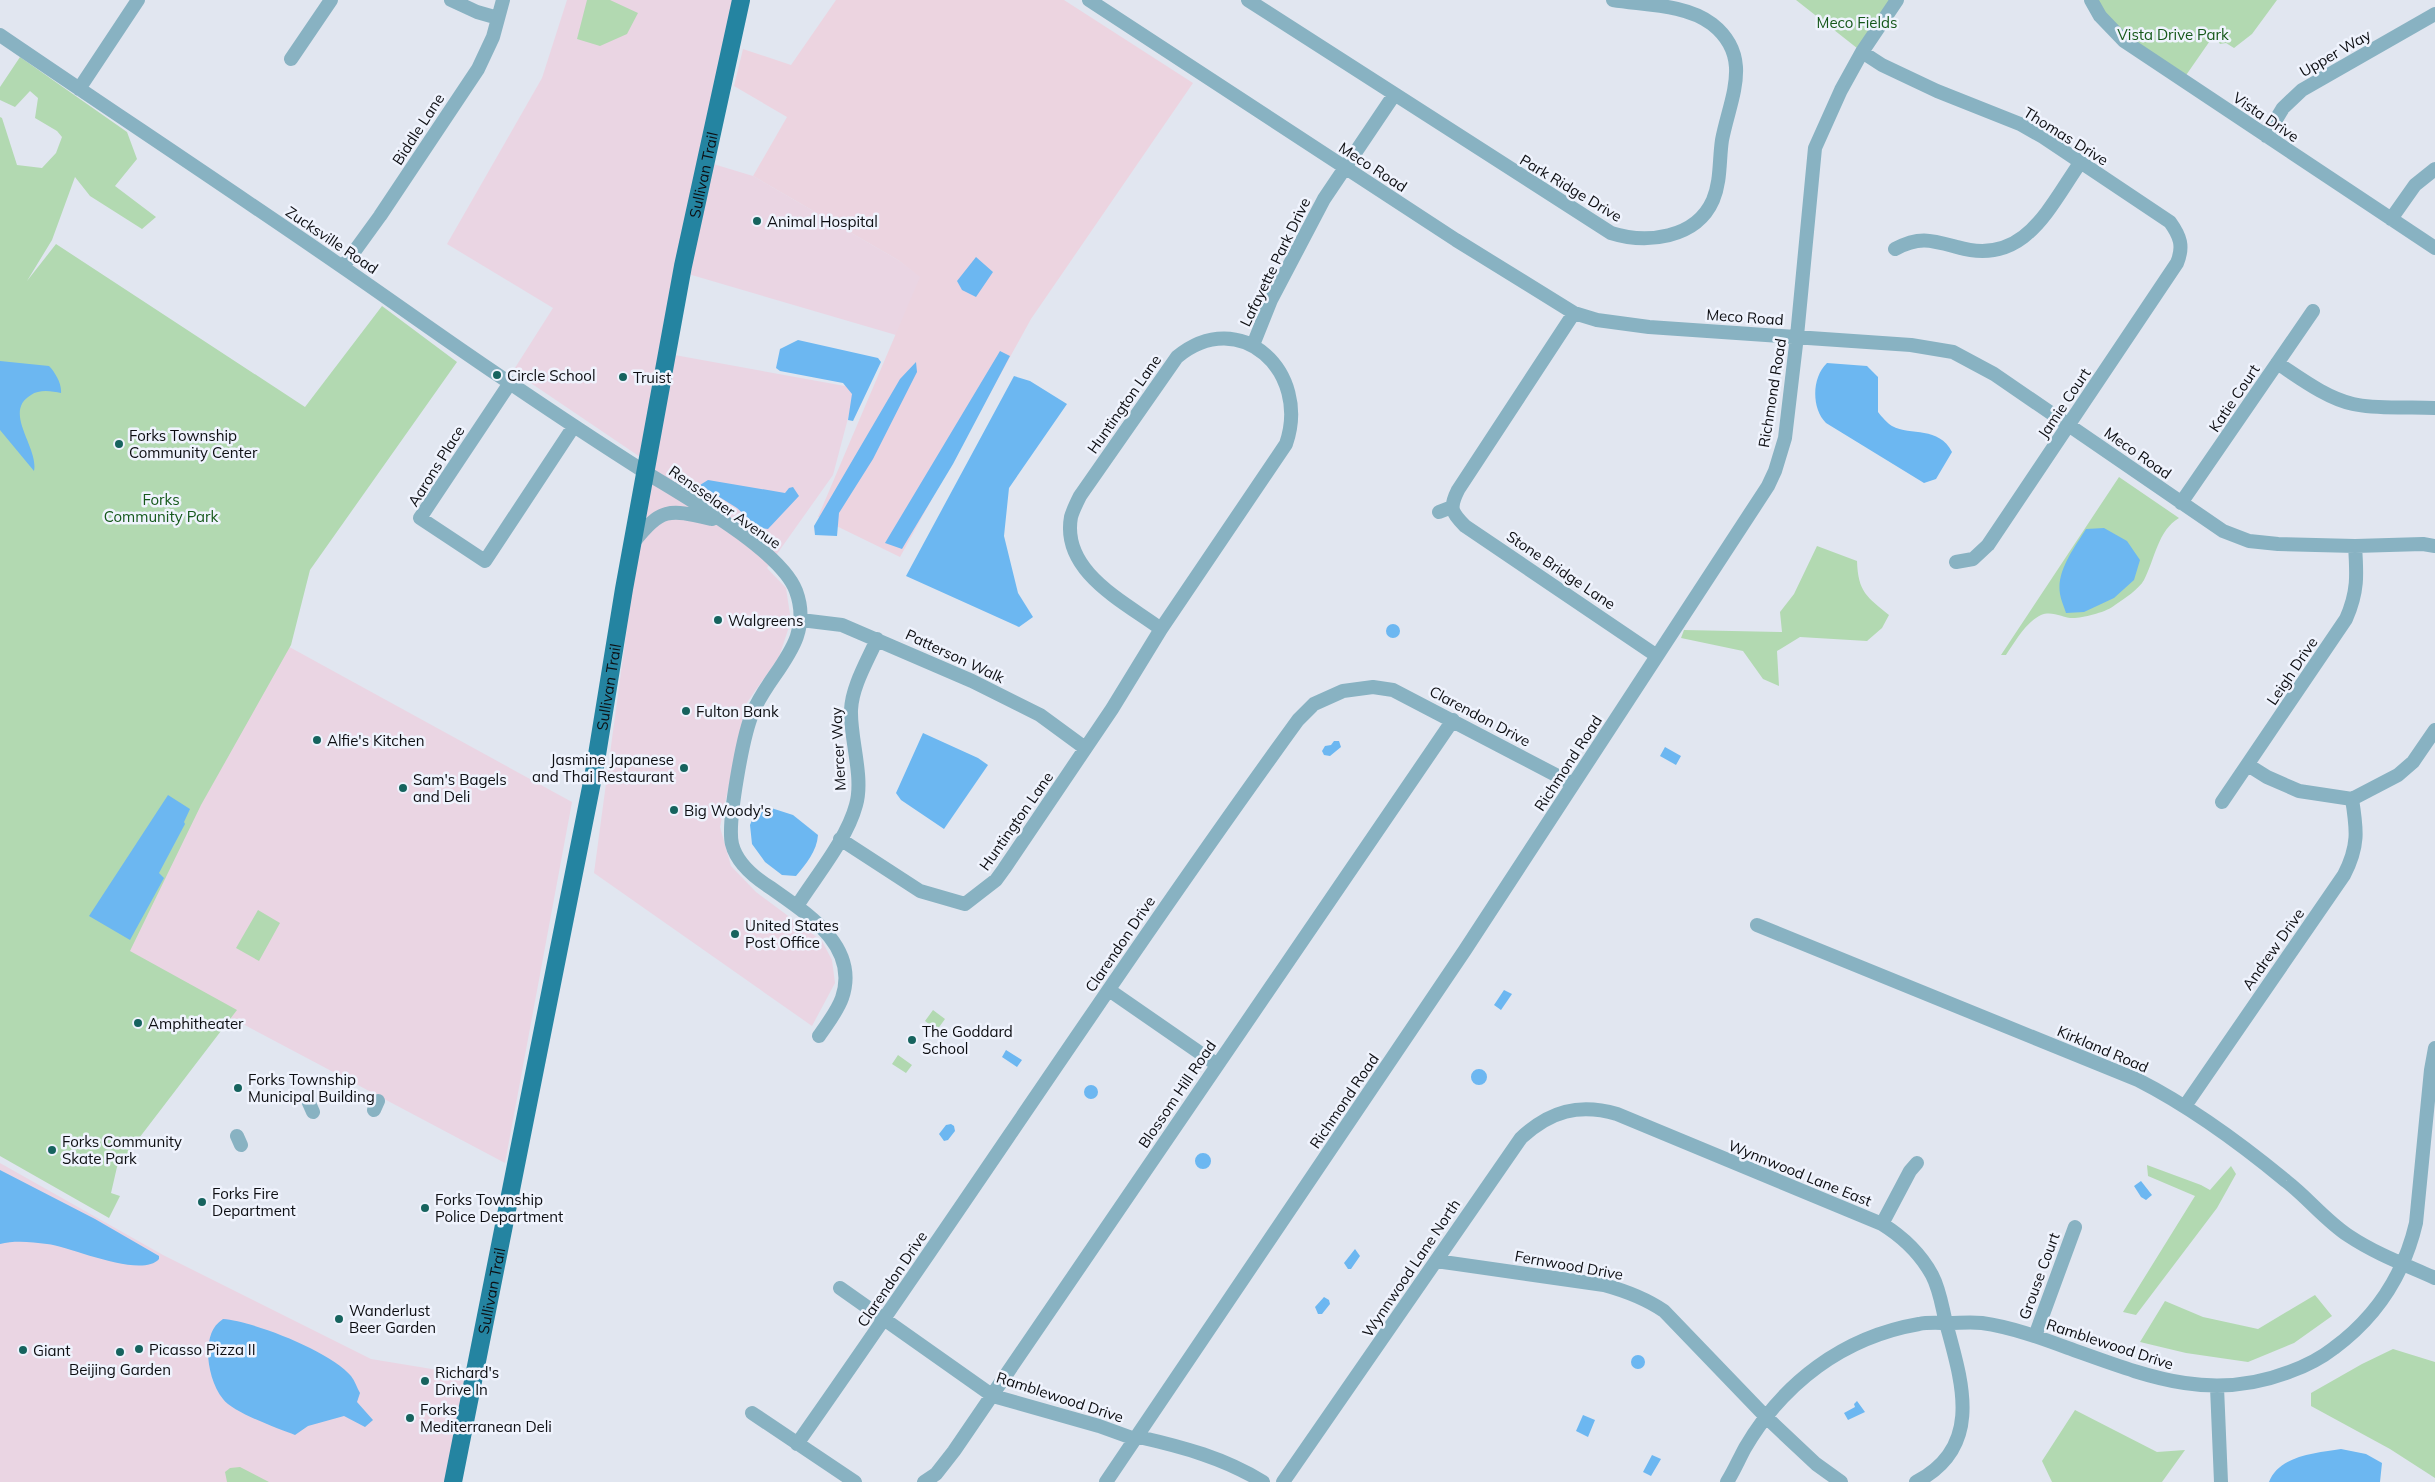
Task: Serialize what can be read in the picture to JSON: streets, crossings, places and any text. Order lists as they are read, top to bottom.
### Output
{
  "streets": {
    "main road": ["Sullivan Trail"],
    "street": [
      "Upper Way",
      "Vista Drive",
      "Biddle Lane",
      "Thomas Drive",
      "Meco Road",
      "Park Ridge Drive",
      "Zucksville Road",
      "Lafayette Park Drive",
      "Richmond Road",
      "Katie Court",
      "Jamie Court",
      "Huntington Lane",
      "Aarons Place",
      "Rensselaer Avenue",
      "Stone Bridge Lane",
      "Patterson Walk",
      "Leigh Drive",
      "Clarendon Drive",
      "Mercer Way",
      "Andrew Drive",
      "Kirkland Road",
      "Blossom Hill Road",
      "Wynnwood Lane East",
      "Fernwood Drive",
      "Wynnwood Lane North",
      "Grouse Court",
      "Ramblewood Drive"
    ]
  },
  "crossings": [
    ["Upper Way", "Vista Drive"],
    ["Biddle Lane", "Zucksville Road"],
    ["Thomas Drive", "Richmond Road"],
    ["Thomas Drive", "Jamie Court"],
    ["Meco Road", "Lafayette Park Drive"],
    ["Meco Road", "Richmond Road"],
    ["Meco Road", "Katie Court"],
    ["Meco Road", "Jamie Court"],
    ["Meco Road", "Leigh Drive"],
    ["Sullivan Trail", "Zucksville Road"],
    ["Sullivan Trail", "Rensselaer Avenue"],
    ["Park Ridge Drive", "Lafayette Park Drive"],
    ["Zucksville Road", "Aarons Place"],
    ["Zucksville Road", "Rensselaer Avenue"],
    ["Lafayette Park Drive", "Huntington Lane"],
    ["Richmond Road", "Stone Bridge Lane"],
    ["Richmond Road", "Clarendon Drive"],
    ["Richmond Road", "Ramblewood Drive"],
    ["Huntington Lane", "Patterson Walk"],
    ["Huntington Lane", "Mercer Way"],
    ["Rensselaer Avenue", "Patterson Walk"],
    ["Rensselaer Avenue", "Mercer Way"],
    ["Patterson Walk", "Mercer Way"],
    ["Clarendon Drive", "Blossom Hill Road"],
    ["Clarendon Drive", "Ramblewood Drive"],
    ["Andrew Drive", "Kirkland Road"],
    ["Kirkland Road", "Ramblewood Drive"],
    ["Blossom Hill Road", "Ramblewood Drive"],
    ["Wynnwood Lane East", "Wynnwood Lane North"],
    ["Wynnwood Lane East", "Ramblewood Drive"],
    ["Fernwood Drive", "Wynnwood Lane North"],
    ["Fernwood Drive", "Ramblewood Drive"],
    ["Grouse Court", "Ramblewood Drive"]
  ],
  "parks": ["Meco Fields", "Vista Drive Park", "Forks Community Park"],
  "places": [
    "Animal Hospital",
    "Circle School",
    "Truist",
    "Forks Township Community Center",
    "Walgreens",
    "Fulton Bank",
    "Alfie's Kitchen",
    "Jasmine Japanese and Thai Restaurant",
    "Sam's Bagels and Deli",
    "Big Woody's",
    "United States Post Office",
    "Amphitheater",
    "The Goddard School",
    "Forks Township Municipal Building",
    "Forks Community Skate Park",
    "Forks Fire Department",
    "Forks Township Police Department",
    "Wanderlust Beer Garden",
    "Picasso Pizza II",
    "Giant",
    "Beijing Garden",
    "Richard's Drive In",
    "Forks Mediterranean Deli"
  ]
}
